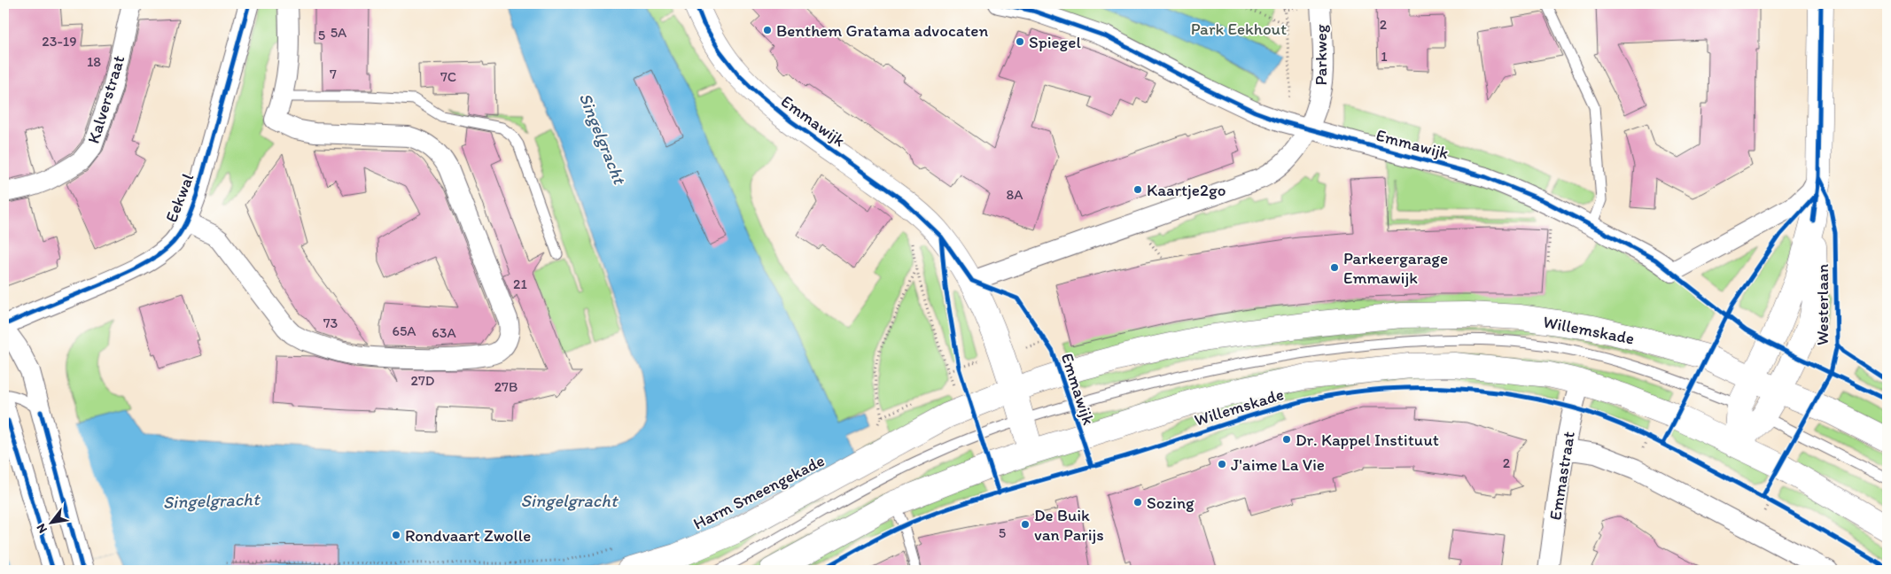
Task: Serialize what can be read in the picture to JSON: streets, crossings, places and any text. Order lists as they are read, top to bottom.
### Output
{
  "streets": {
    "main road": [
      "Emmawijk",
      "Westerlaan",
      "Willemskade",
      "Harm Smeengekade"
    ],
    "street": [
      "Parkweg",
      "Kalverstraat",
      "Eekwal",
      "Emmastraat"
    ]
  },
  "crossings": [
    ["Parkweg", "Emmawijk"],
    ["Emmawijk", "Westerlaan"],
    ["Emmawijk", "Willemskade"],
    ["Emmawijk", "Harm Smeengekade"],
    ["Westerlaan", "Willemskade"],
    ["Willemskade", "Emmastraat"],
    ["Willemskade", "Harm Smeengekade"]
  ],
  "water": ["Singelgracht"],
  "parks": ["Park Eekhout"],
  "places": [
    "Benthem Gratama advocaten",
    "Spiegel",
    "Kaartje2go",
    "Parkeergarage Emmawijk",
    "Dr. Kappel Instituut",
    "J'aime La Vie",
    "Sozing",
    "De Buik van Parijs",
    "Rondvaart Zwolle"
  ],
  "house_numbers": [
    "2",
    "5A",
    "5",
    "23-19",
    "1",
    "18",
    "7",
    "7C",
    "8A",
    "21",
    "73",
    "65A",
    "63A",
    "27D",
    "27B",
    "2",
    "5"
  ],
  "north": "bottom left"
}
